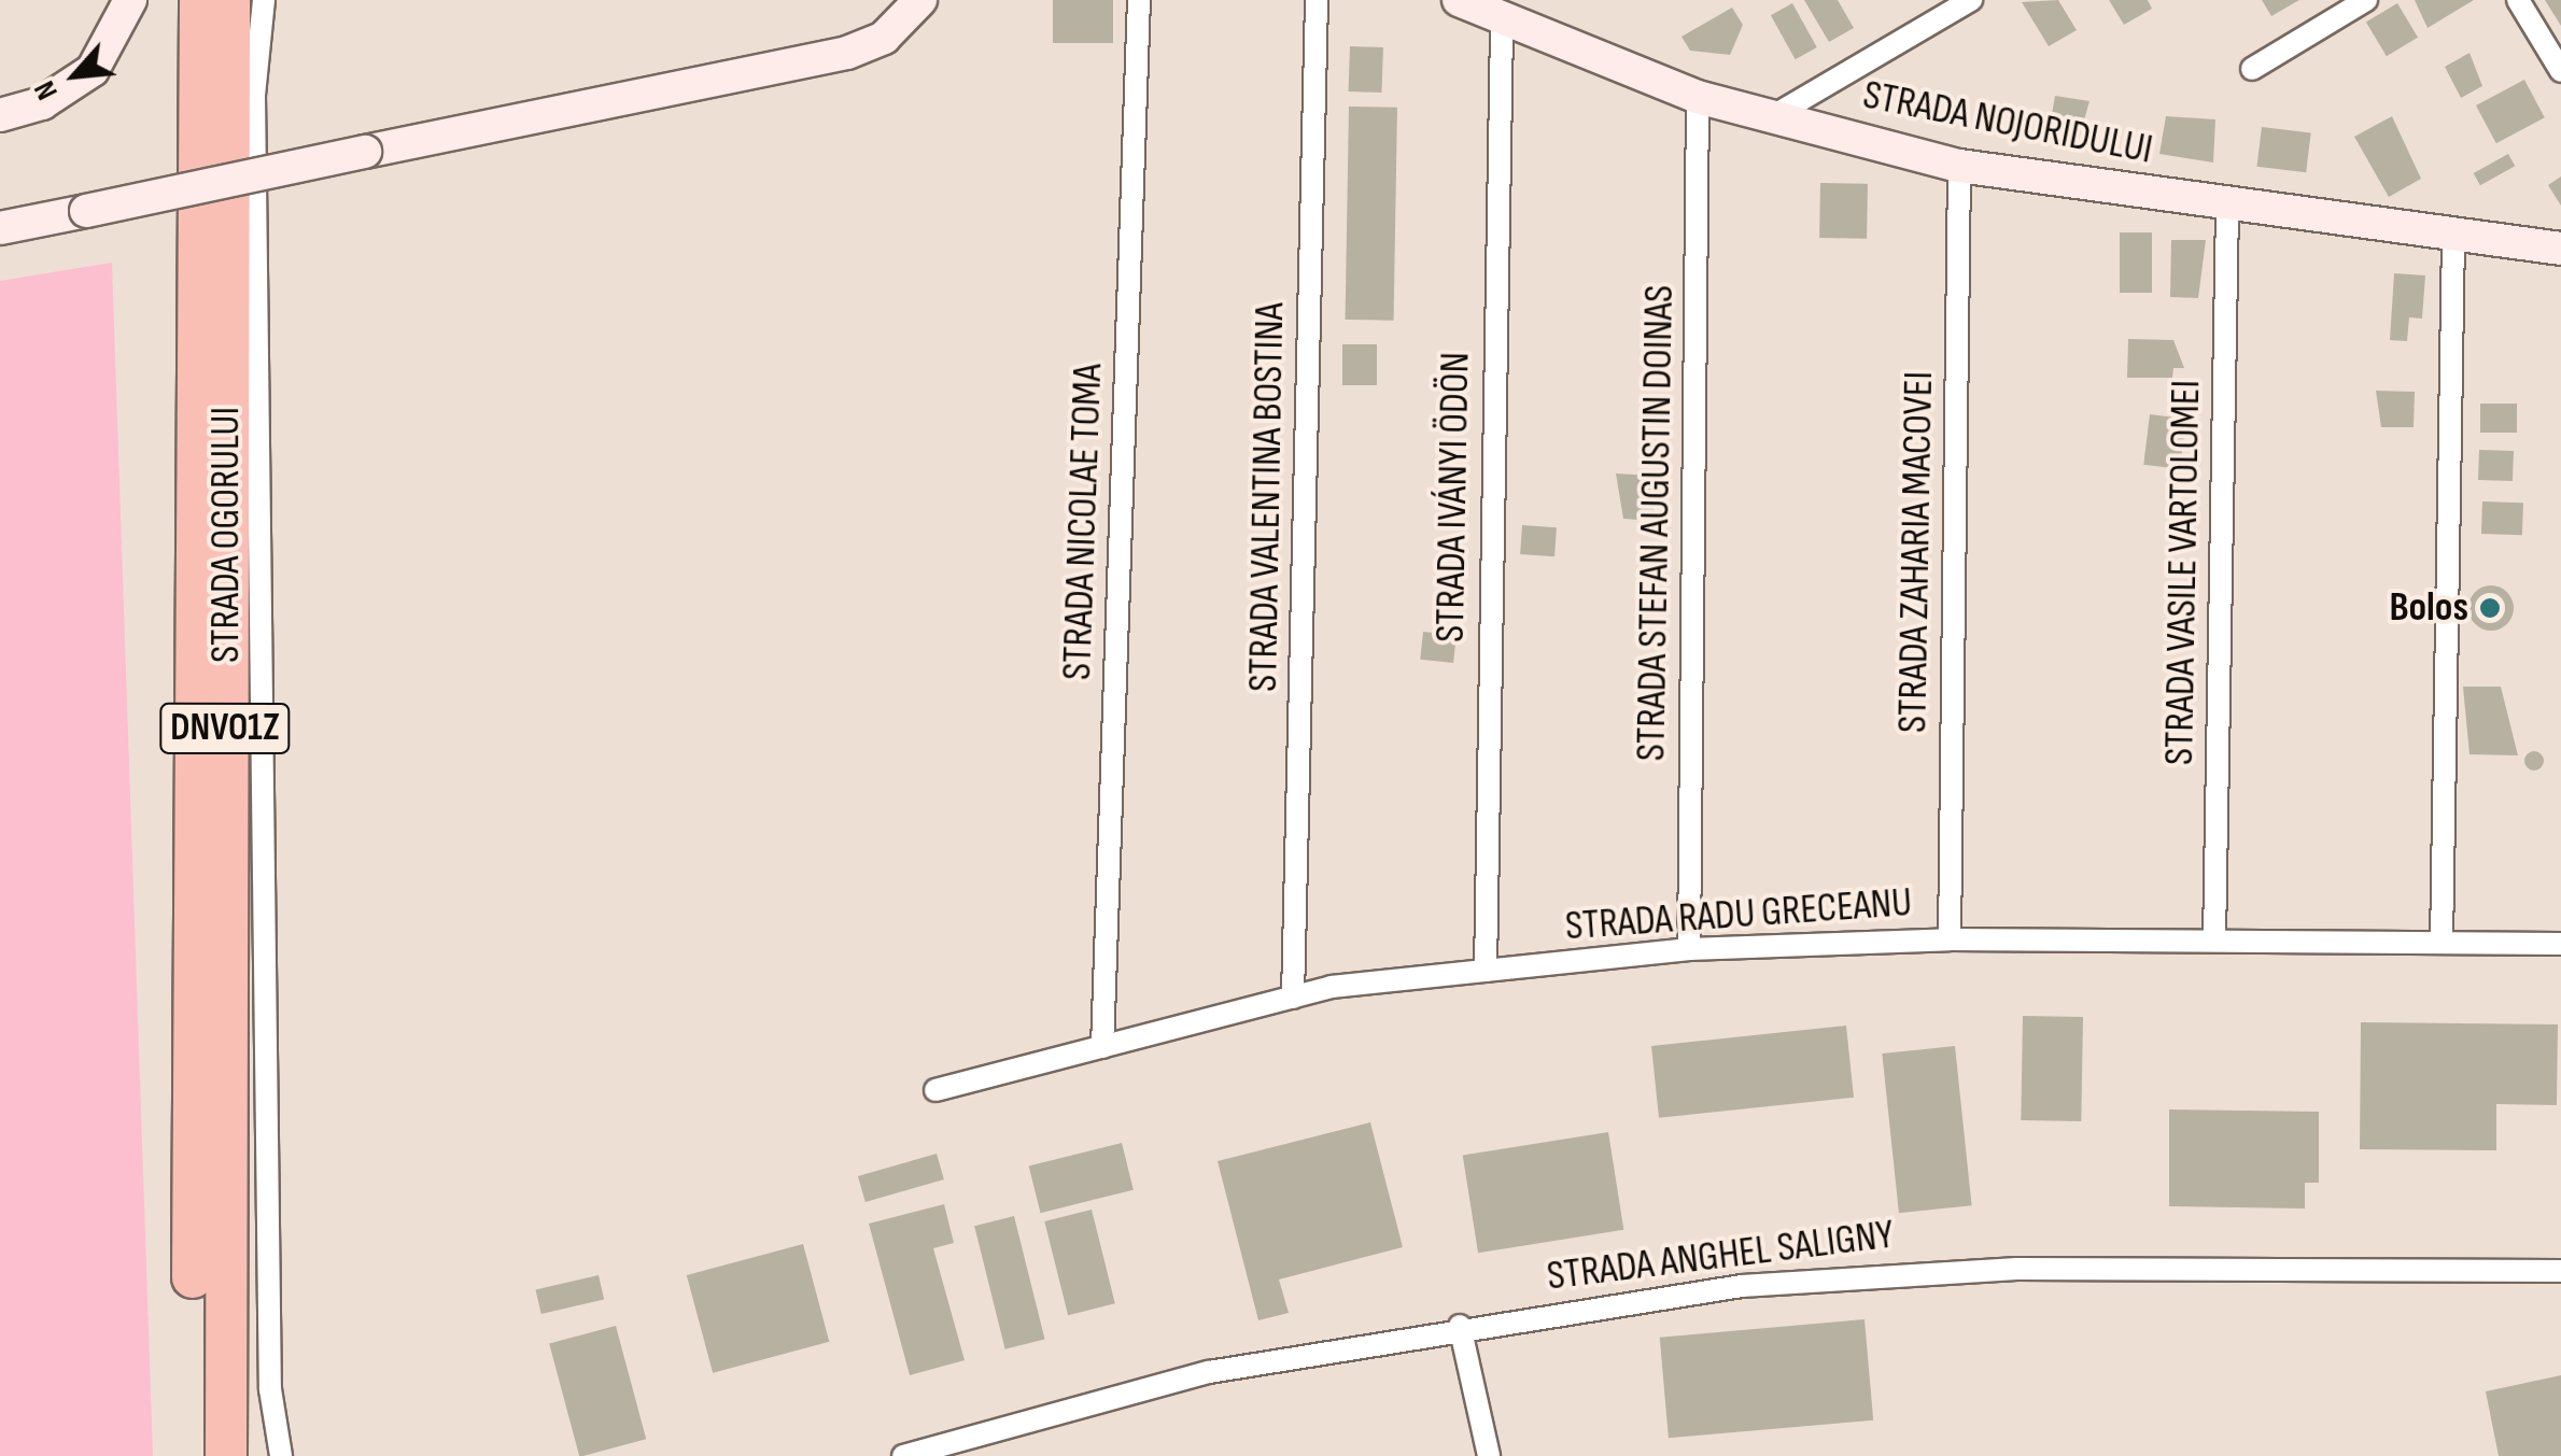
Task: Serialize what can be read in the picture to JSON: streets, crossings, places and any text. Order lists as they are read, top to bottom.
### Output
{
  "streets": {
    "highway": ["STRADA OGORULUI", "DNVO1Z"],
    "main road": ["STRADA NOJORIDULUI"],
    "street": [
      "STRADA VALENTINA BOSTINA",
      "STRADA IVÁNYI ÖDÖN",
      "STRADA NICOLAE TOMA",
      "STRADA STEFAN AUGUSTIN DOINAS",
      "STRADA ZAHARIA MACOVEI",
      "STRADA VASILE VARTOLOMEI",
      "STRADA RADU GRECEANU",
      "STRADA ANGHEL SALIGNY"
    ]
  },
  "crossings": [
    ["STRADA NOJORIDULUI", "STRADA IVÁNYI ÖDÖN"],
    ["STRADA NOJORIDULUI", "STRADA STEFAN AUGUSTIN DOINAS"],
    ["STRADA NOJORIDULUI", "STRADA ZAHARIA MACOVEI"],
    ["STRADA NOJORIDULUI", "STRADA VASILE VARTOLOMEI"],
    ["STRADA VALENTINA BOSTINA", "STRADA RADU GRECEANU"],
    ["STRADA IVÁNYI ÖDÖN", "STRADA RADU GRECEANU"],
    ["STRADA NICOLAE TOMA", "STRADA RADU GRECEANU"],
    ["STRADA STEFAN AUGUSTIN DOINAS", "STRADA RADU GRECEANU"],
    ["STRADA ZAHARIA MACOVEI", "STRADA RADU GRECEANU"],
    ["STRADA VASILE VARTOLOMEI", "STRADA RADU GRECEANU"]
  ],
  "places": ["Bolos"],
  "north": "bottom left"
}
